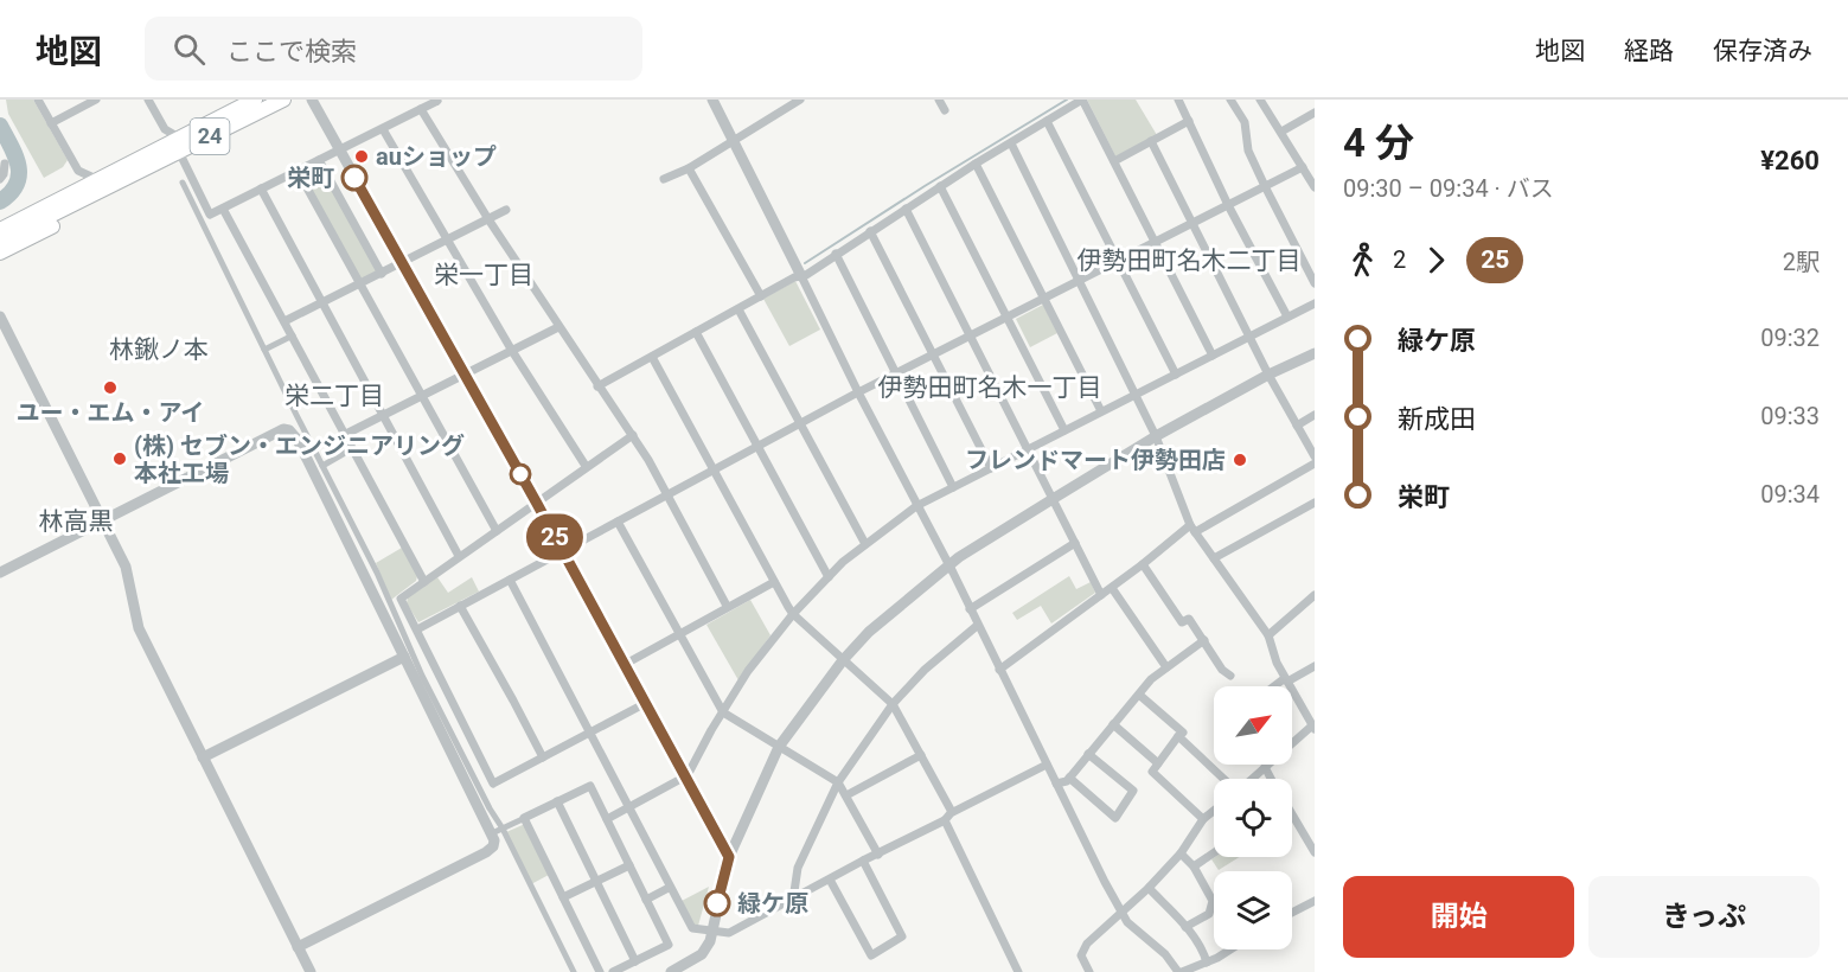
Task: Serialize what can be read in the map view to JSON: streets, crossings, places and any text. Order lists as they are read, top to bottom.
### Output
{
  "streets": {
    "highway": ["24"]
  },
  "districts": [
    "伊勢田町名木二丁目",
    "栄一丁目",
    "林鍬ノ本",
    "伊勢田町名木一丁目",
    "栄二丁目",
    "林高黒"
  ],
  "places": [
    "auショップ",
    "栄町",
    "ユー・エム・アイ",
    "(株) セブン・エンジニアリング 本社工場",
    "フレンドマート伊勢田店",
    "緑ケ原"
  ],
  "lines": ["bus line 25"],
  "north": "top right",
  "page": {
    "header": "地図",
    "search": "ここで検索",
    "nav": ["地図", "経路", "保存済み"],
    "on_map": "25",
    "heading": ["4 分", "09:30 – 09:34 · バス", "¥260"],
    "legs": ["2", "25", "2駅"],
    "list": [
      {
        "name": "緑ケ原",
        "value": "09:32"
      },
      {
        "name": "新成田",
        "value": "09:33"
      },
      {
        "name": "栄町",
        "value": "09:34"
      }
    ],
    "buttons": ["開始", "きっぷ"]
  }
}
